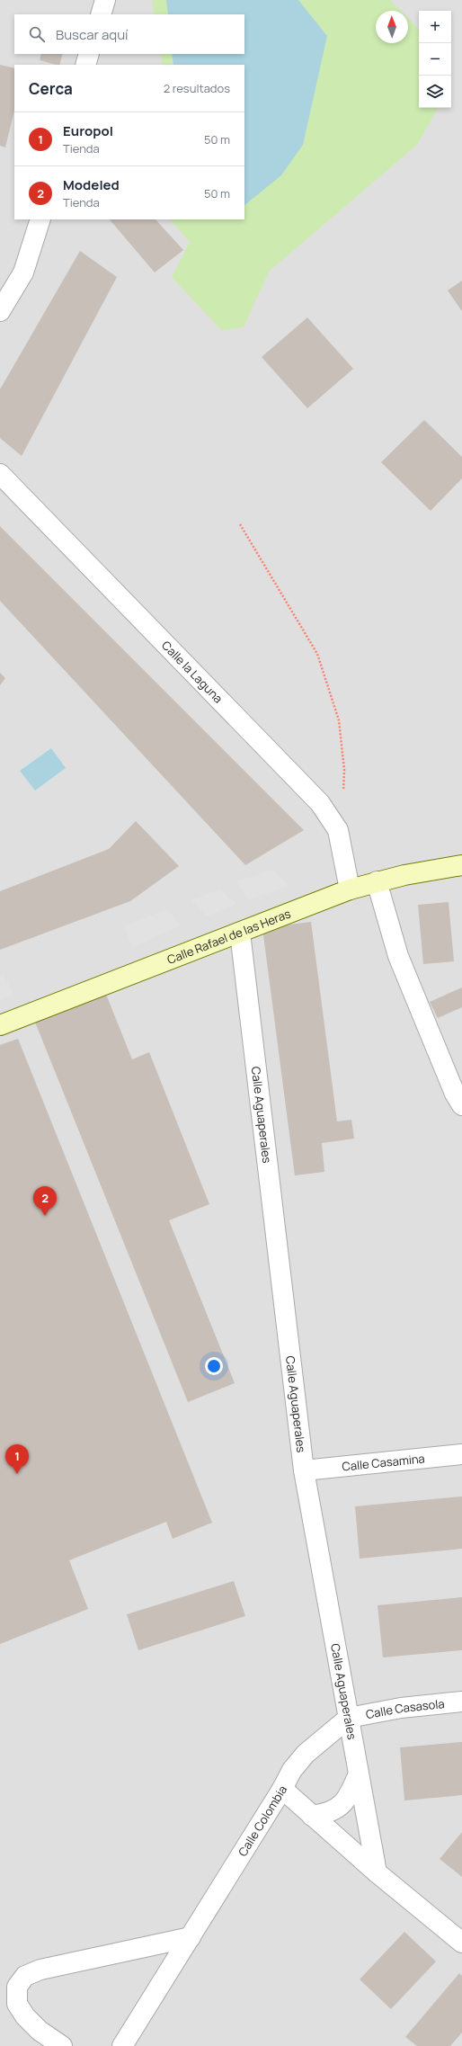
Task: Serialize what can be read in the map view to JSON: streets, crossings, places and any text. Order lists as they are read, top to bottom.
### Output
{
  "streets": {
    "street": [
      "Calle la Laguna",
      "Calle Rafael de las Heras",
      "Calle Aguaperales",
      "Calle Casamina",
      "Calle Casasola",
      "Calle Colombia"
    ]
  },
  "crossings": [
    ["Calle la Laguna", "Calle Rafael de las Heras"],
    ["Calle Rafael de las Heras", "Calle Aguaperales"],
    ["Calle Aguaperales", "Calle Casamina"],
    ["Calle Aguaperales", "Calle Casasola"],
    ["Calle Aguaperales", "Calle Colombia"],
    ["Calle Casasola", "Calle Colombia"]
  ],
  "north": "top",
  "page": {
    "map_buttons": ["+", "−"],
    "search": "Buscar aquí",
    "heading": ["Cerca", "2 resultados"],
    "list": [
      {
        "mark": "1",
        "name": "Europol",
        "note": "Tienda",
        "value": "50 m"
      },
      {
        "mark": "2",
        "name": "Modeled",
        "note": "Tienda",
        "value": "50 m"
      }
    ],
    "pins": ["2", "1"]
  }
}
